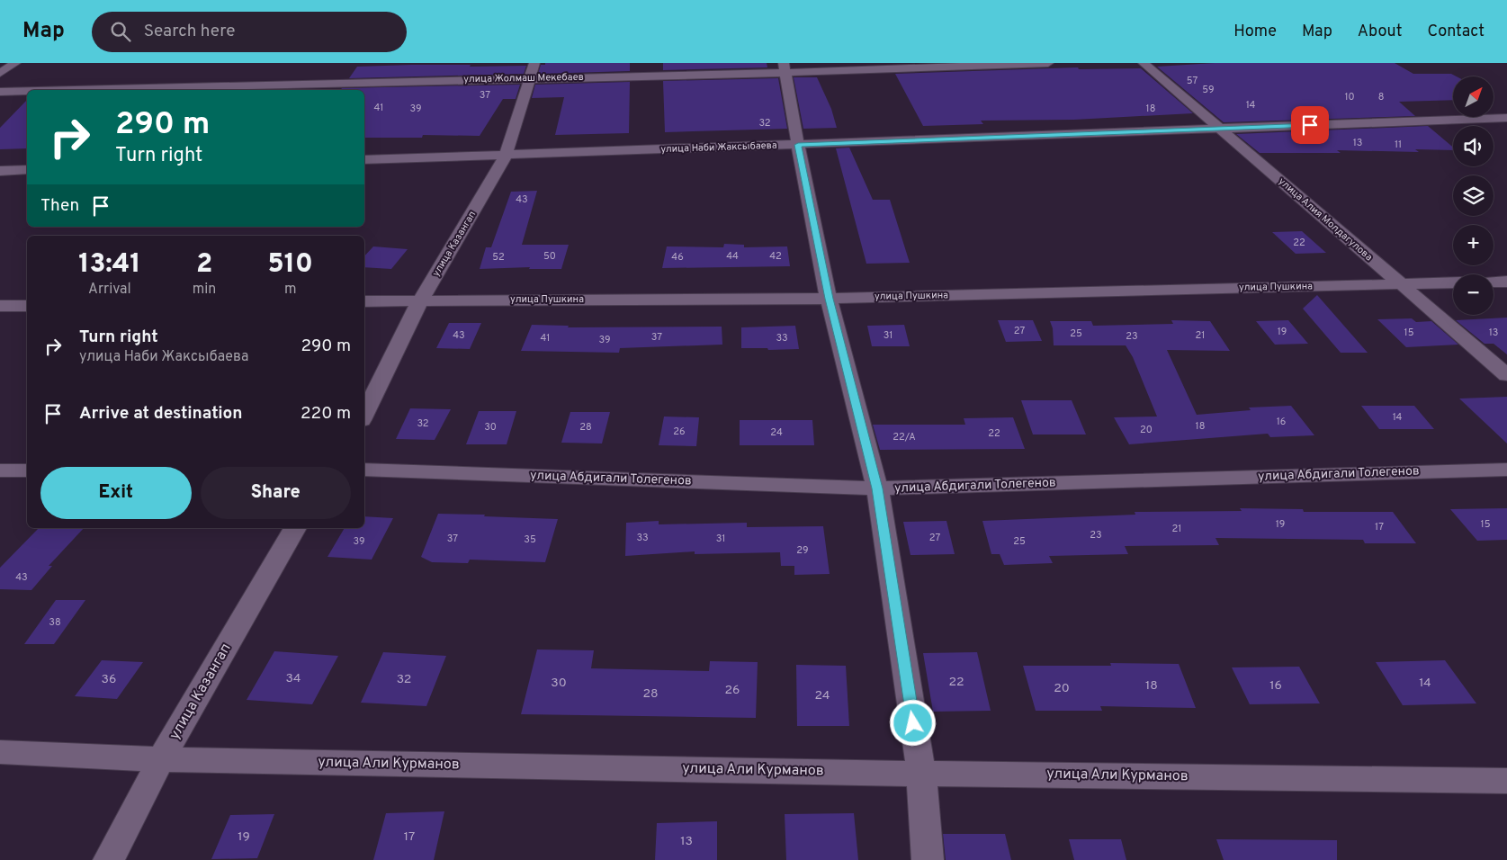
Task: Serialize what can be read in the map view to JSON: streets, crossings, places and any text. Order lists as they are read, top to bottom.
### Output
{
  "streets": {
    "street": [
      "улица Жолмаш Мекебаев",
      "улица Наби Жаксыбаева",
      "улица Алия Молдагулова",
      "улица Казангап",
      "улица Пушкина",
      "улица Абдигали Толегенов",
      "улица Али Курманов"
    ]
  },
  "crossings": [
    ["улица Жолмаш Мекебаев", "улица Казангап"],
    ["улица Наби Жаксыбаева", "улица Алия Молдагулова"],
    ["улица Наби Жаксыбаева", "улица Казангап"],
    ["улица Алия Молдагулова", "улица Пушкина"],
    ["улица Казангап", "улица Пушкина"],
    ["улица Казангап", "улица Али Курманов"]
  ],
  "house_numbers": [
    "57",
    "59",
    "37",
    "10",
    "8",
    "14",
    "41",
    "39",
    "18",
    "32",
    "13",
    "11",
    "43",
    "22",
    "50",
    "44",
    "42",
    "52",
    "46",
    "27",
    "19",
    "15",
    "13",
    "25",
    "43",
    "31",
    "21",
    "23",
    "37",
    "41",
    "33",
    "39",
    "14",
    "16",
    "32",
    "18",
    "30",
    "28",
    "20",
    "26",
    "24",
    "22",
    "22/А",
    "19",
    "15",
    "17",
    "21",
    "23",
    "33",
    "27",
    "37",
    "31",
    "35",
    "39",
    "25",
    "29",
    "43",
    "38",
    "34",
    "36",
    "32",
    "22",
    "30",
    "14",
    "18",
    "16",
    "20",
    "26",
    "28",
    "24",
    "19",
    "17",
    "13"
  ],
  "north": "top right",
  "page": {
    "header": "Map",
    "search": "Search here",
    "nav": [
      "Home",
      "Map",
      "About",
      "Contact"
    ],
    "map_buttons": ["+", "−"],
    "turn": ["290 m", "Turn right"],
    "then": "Then",
    "eta": [
      "13:41",
      "Arrival",
      "2",
      "min",
      "510",
      "m"
    ],
    "list": [
      {
        "name": "Turn right",
        "note": "улица Наби Жаксыбаева",
        "value": "290 m"
      },
      {
        "name": "Arrive at destination",
        "value": "220 m"
      }
    ],
    "buttons": ["Exit", "Share"]
  }
}
